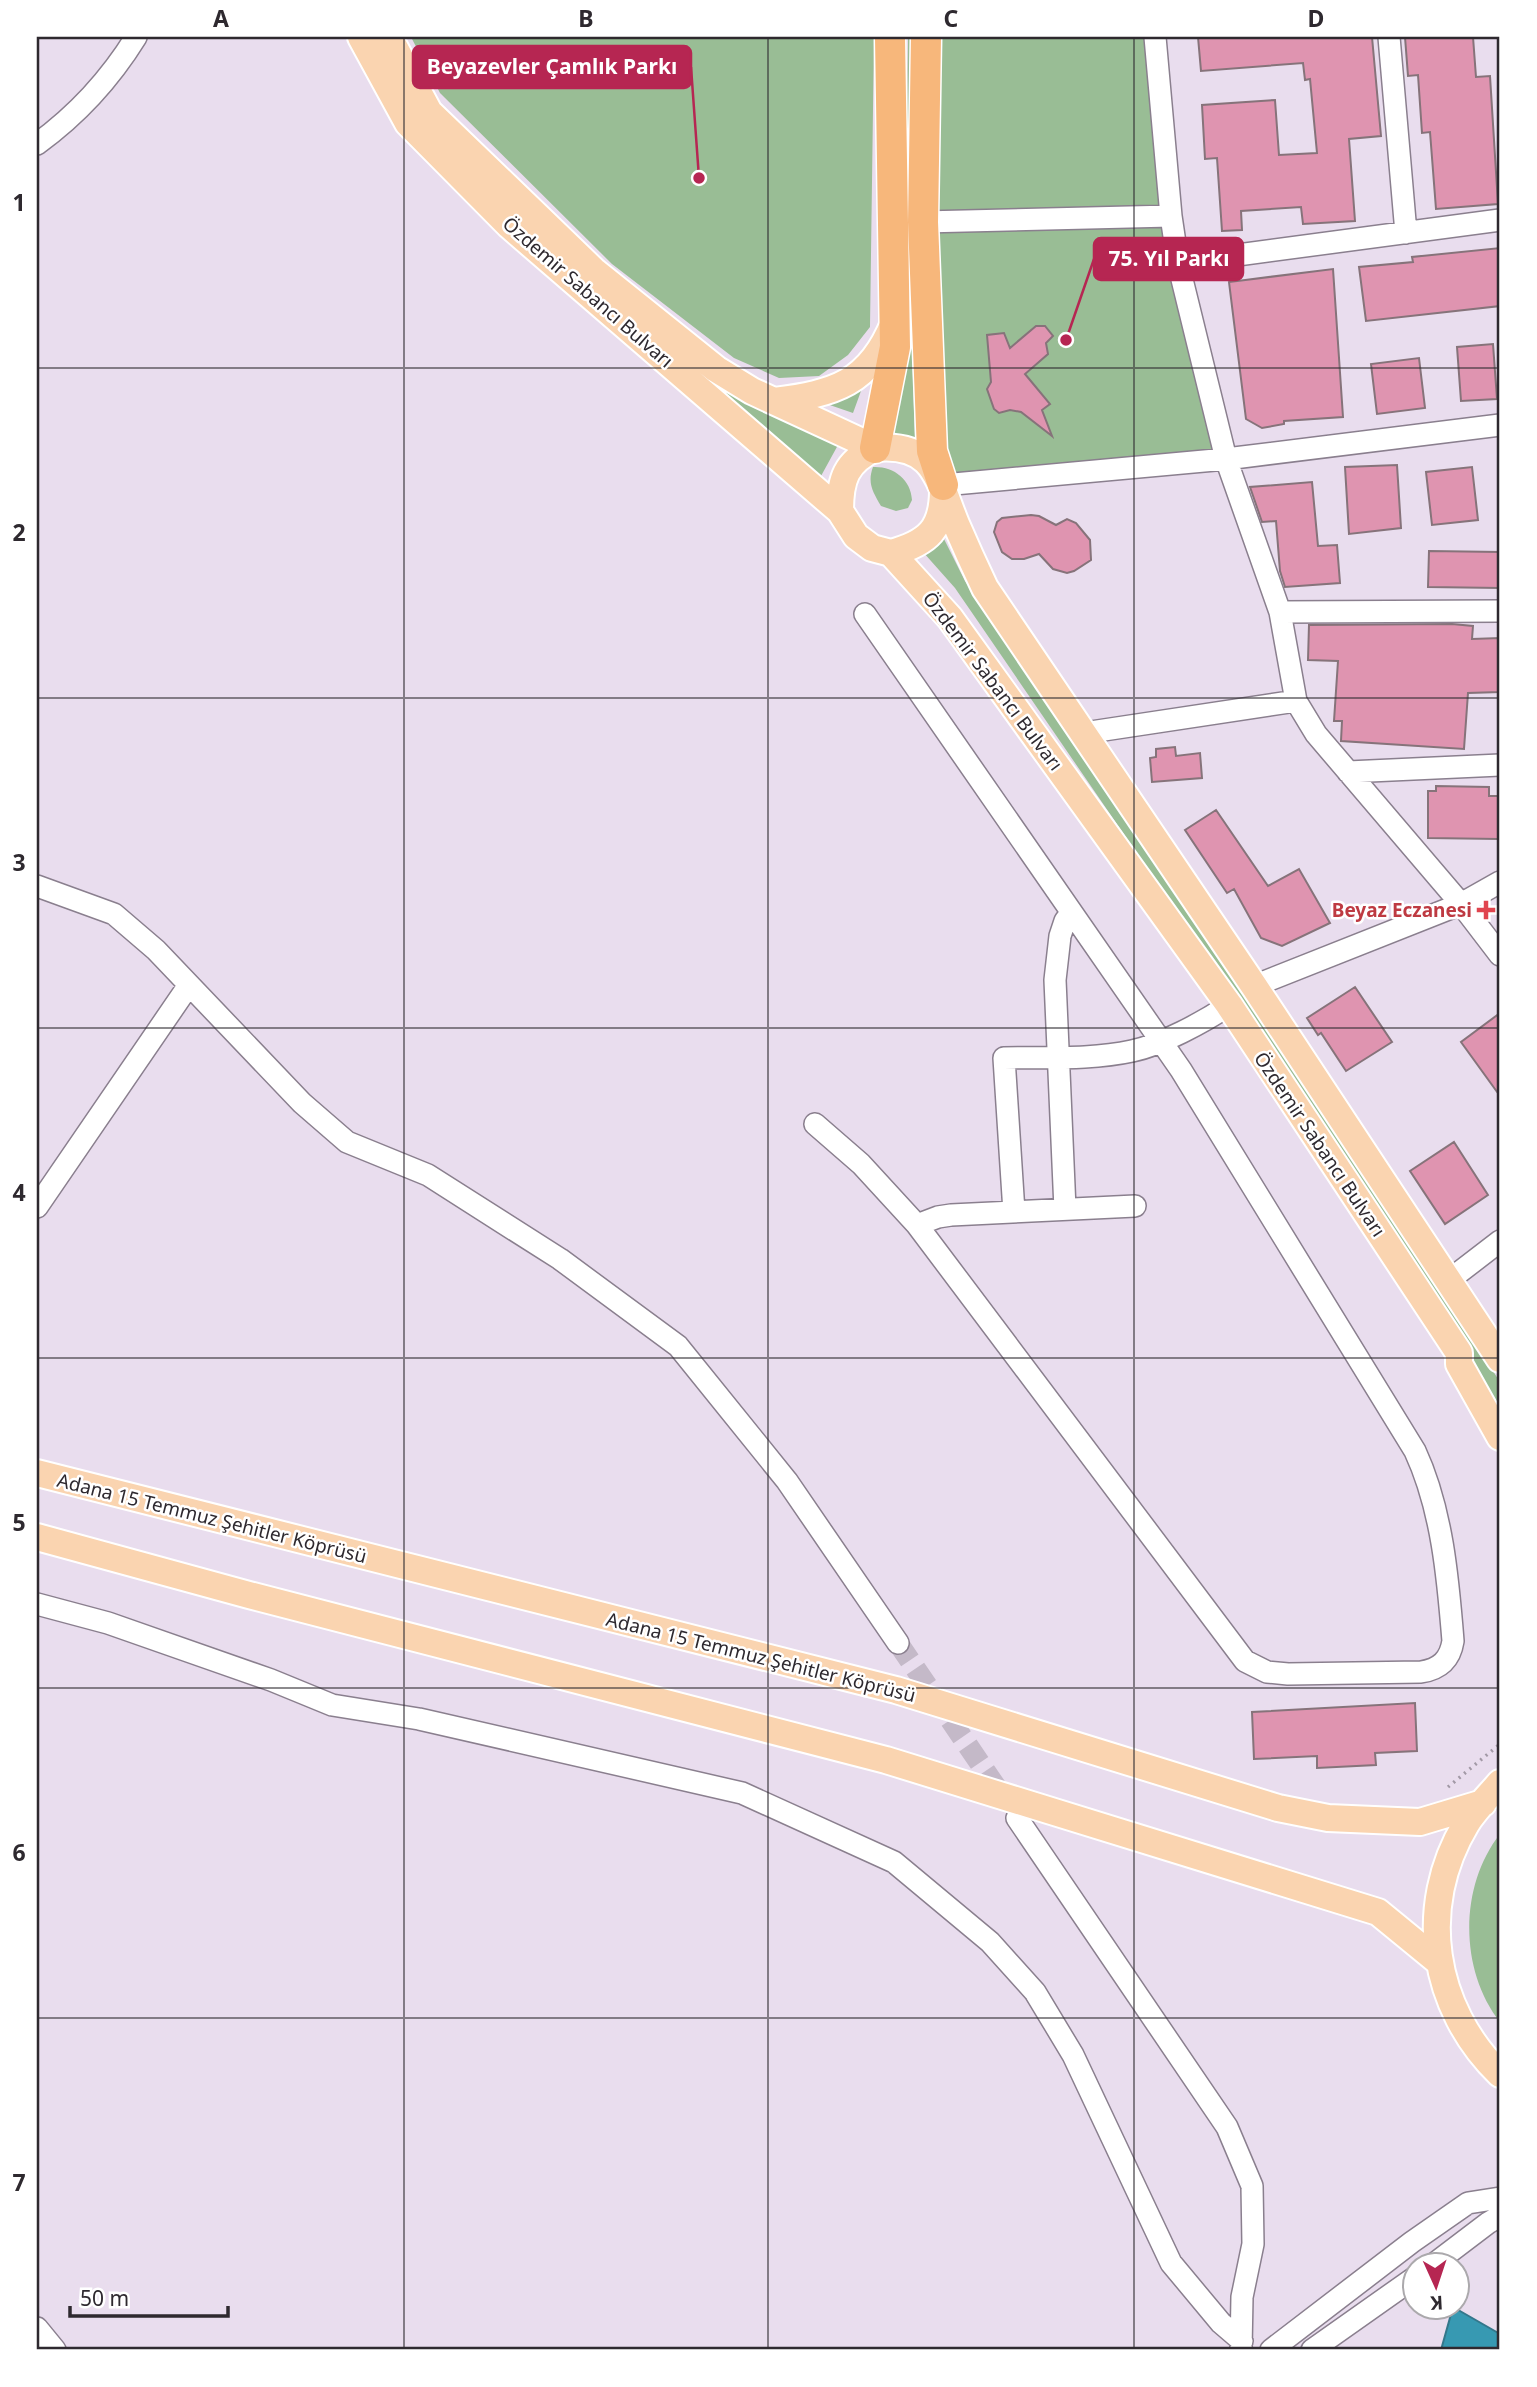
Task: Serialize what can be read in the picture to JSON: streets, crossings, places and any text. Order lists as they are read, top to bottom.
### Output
{
  "streets": {
    "main road": ["Özdemir Sabancı Bulvarı", "Adana 15 Temmuz Şehitler Köprüsü"]
  },
  "places": {
    "other": ["Beyazevler Çamlık Parkı", "75. Yıl Parkı"],
    "health": ["Beyaz Eczanesi"]
  },
  "scale_bar": "50 m",
  "north": "bottom",
  "grid": {
    "columns": [
      "A",
      "B",
      "C",
      "D"
    ],
    "rows": [
      "1",
      "2",
      "3",
      "4",
      "5",
      "6",
      "7"
    ]
  }
}
